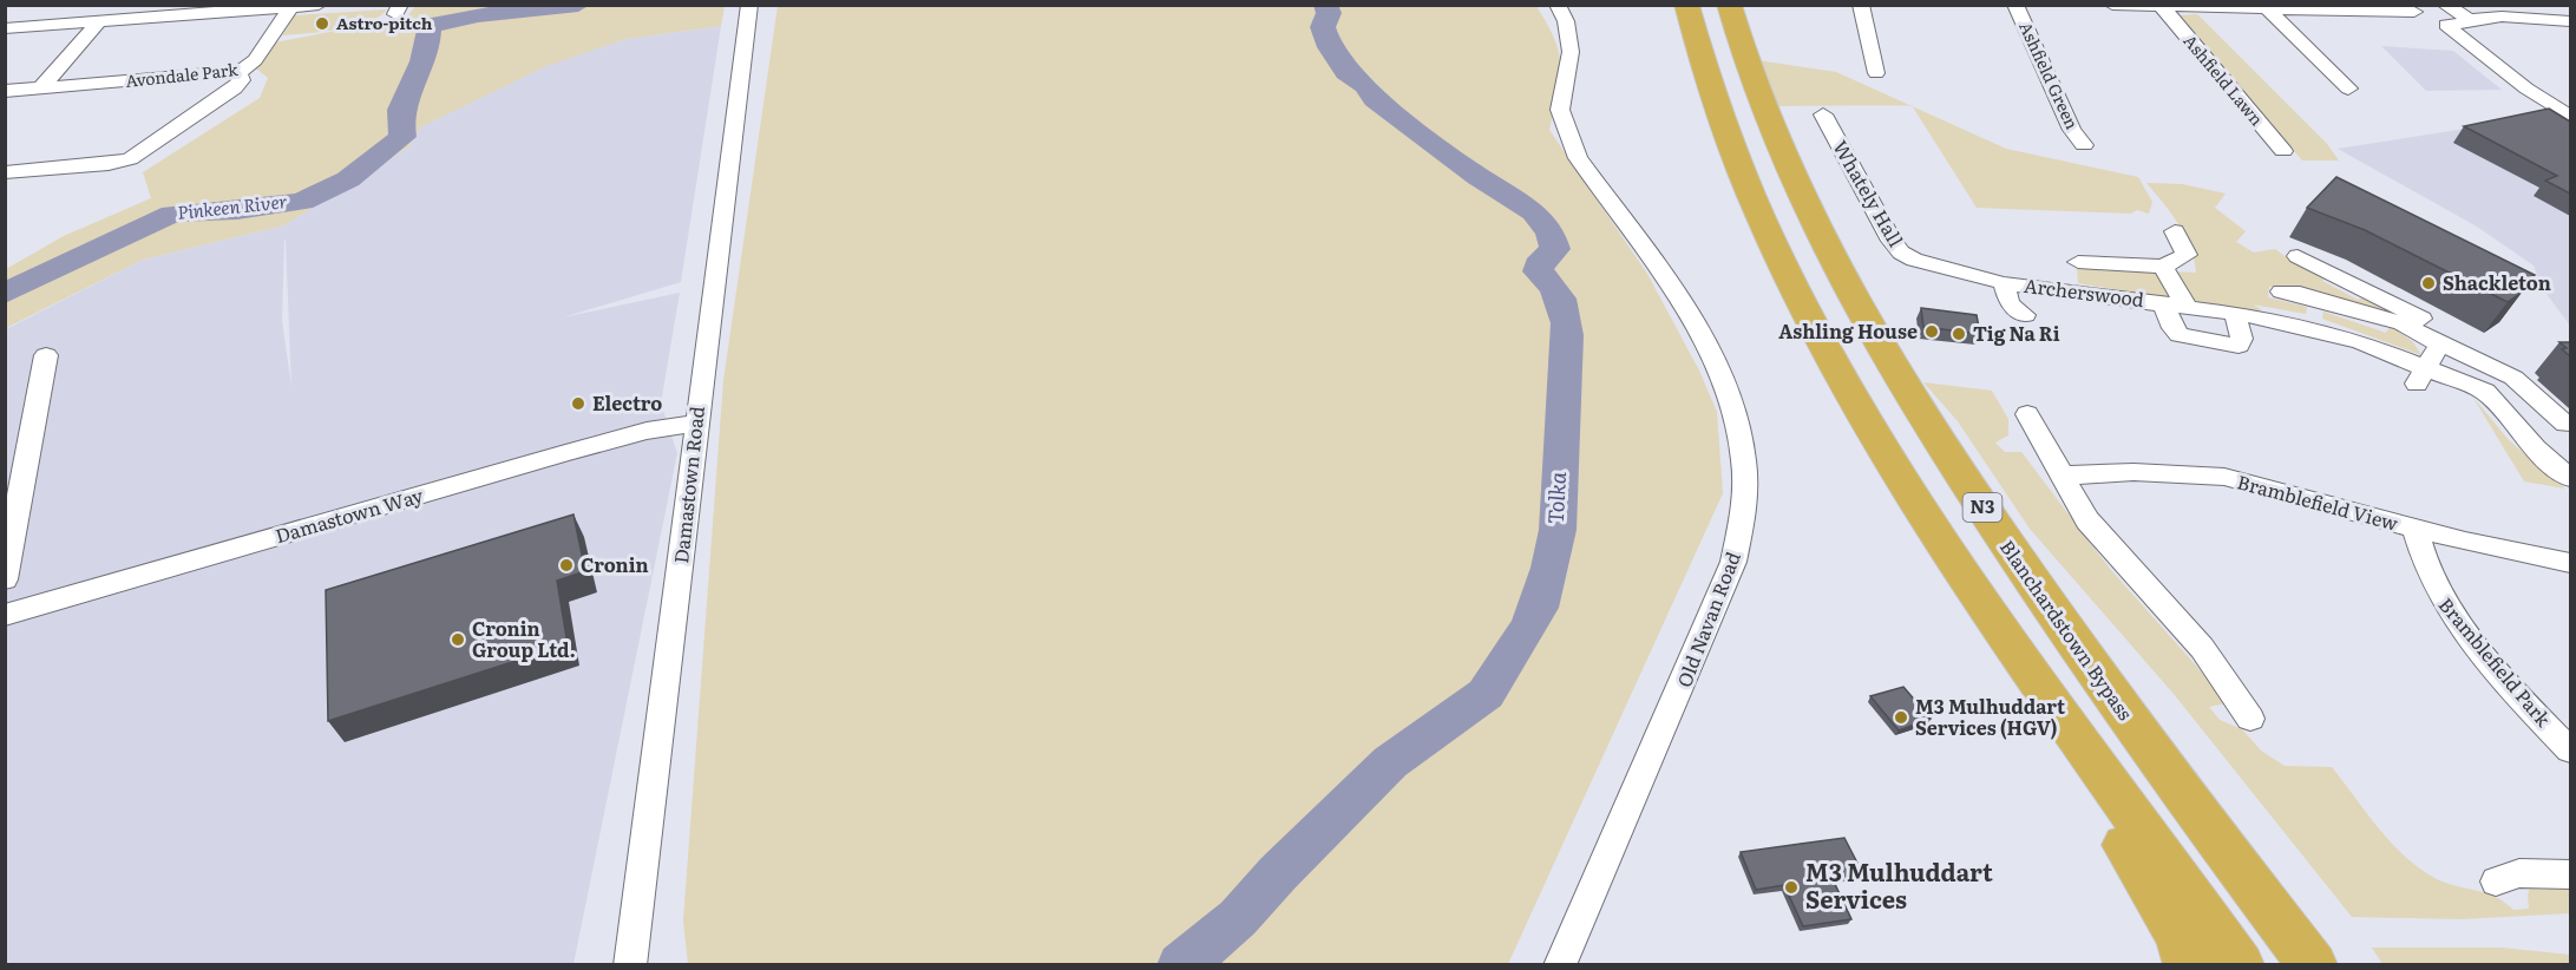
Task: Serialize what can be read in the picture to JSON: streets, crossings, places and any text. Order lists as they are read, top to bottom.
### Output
{
  "streets": {
    "highway": ["N3", "Blanchardstown Bypass"],
    "street": [
      "Avondale Park",
      "Ashfield Green",
      "Ashfield Lawn",
      "Whately Hall",
      "Archerswood",
      "Damastown Road",
      "Bramblefield View",
      "Damastown Way",
      "Old Navan Road",
      "Bramblefield Park"
    ]
  },
  "crossings": [
    ["Whately Hall", "Archerswood"],
    ["Damastown Road", "Damastown Way"],
    ["Bramblefield View", "Bramblefield Park"]
  ],
  "water": ["Pinkeen River", "Tolka"],
  "places": [
    "Astro-pitch",
    "Shackleton",
    "Ashling House",
    "Tig Na Ri",
    "Electro",
    "Cronin",
    "Cronin Group Ltd.",
    "M3 Mulhuddart Services (HGV)",
    "M3 Mulhuddart Services"
  ]
}
